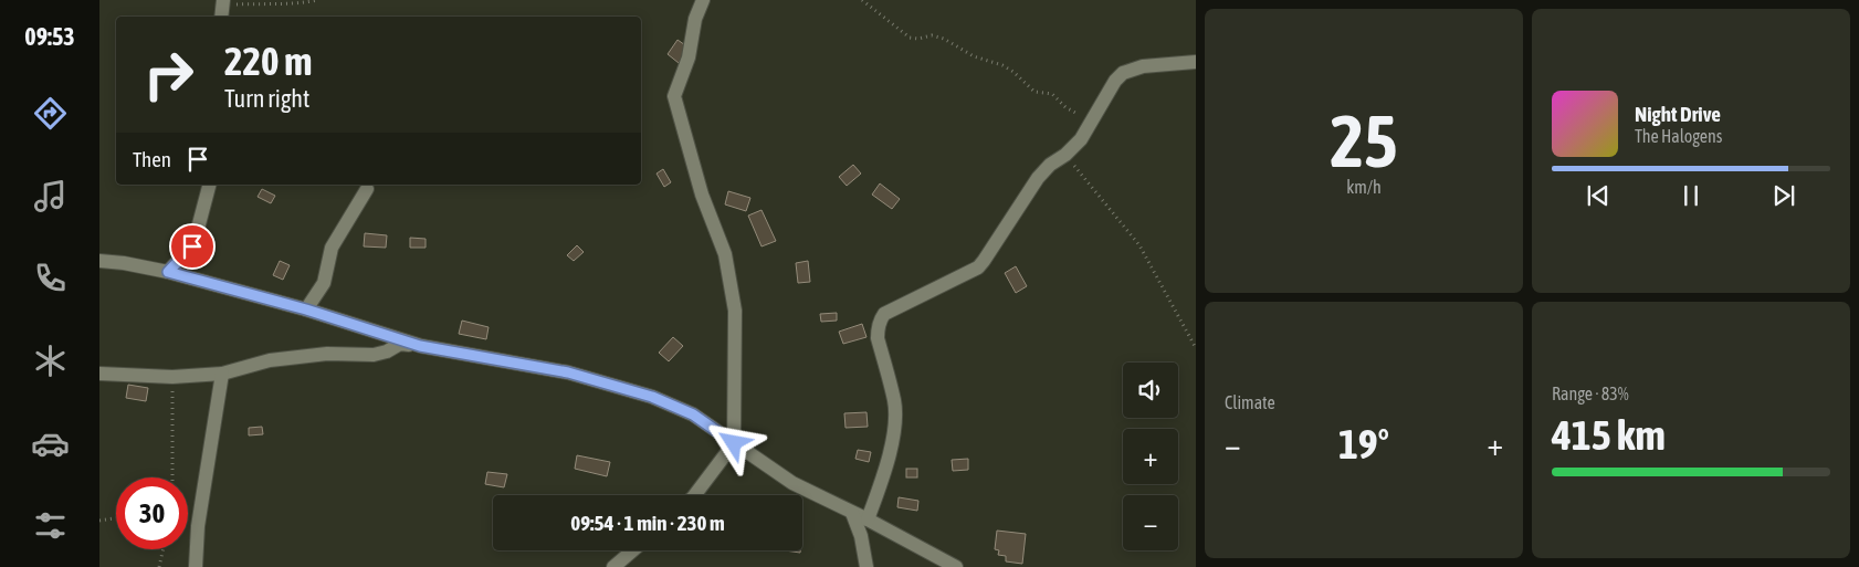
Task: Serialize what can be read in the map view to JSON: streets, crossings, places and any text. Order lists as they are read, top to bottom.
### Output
{
  "page": {
    "tabs": "09:53",
    "tile": [
      ["25", "km/h"],
      "Climate",
      ["Range · 83%", "415 km"]
    ],
    "turn": ["220 m", "Turn right"],
    "song": ["Night Drive", "The Halogens"],
    "then": "Then",
    "map_buttons": ["+", "−"],
    "heat": ["−", "19°", "+"],
    "limit": "30",
    "trip": "09:54 · 1 min · 230 m"
  }
}
